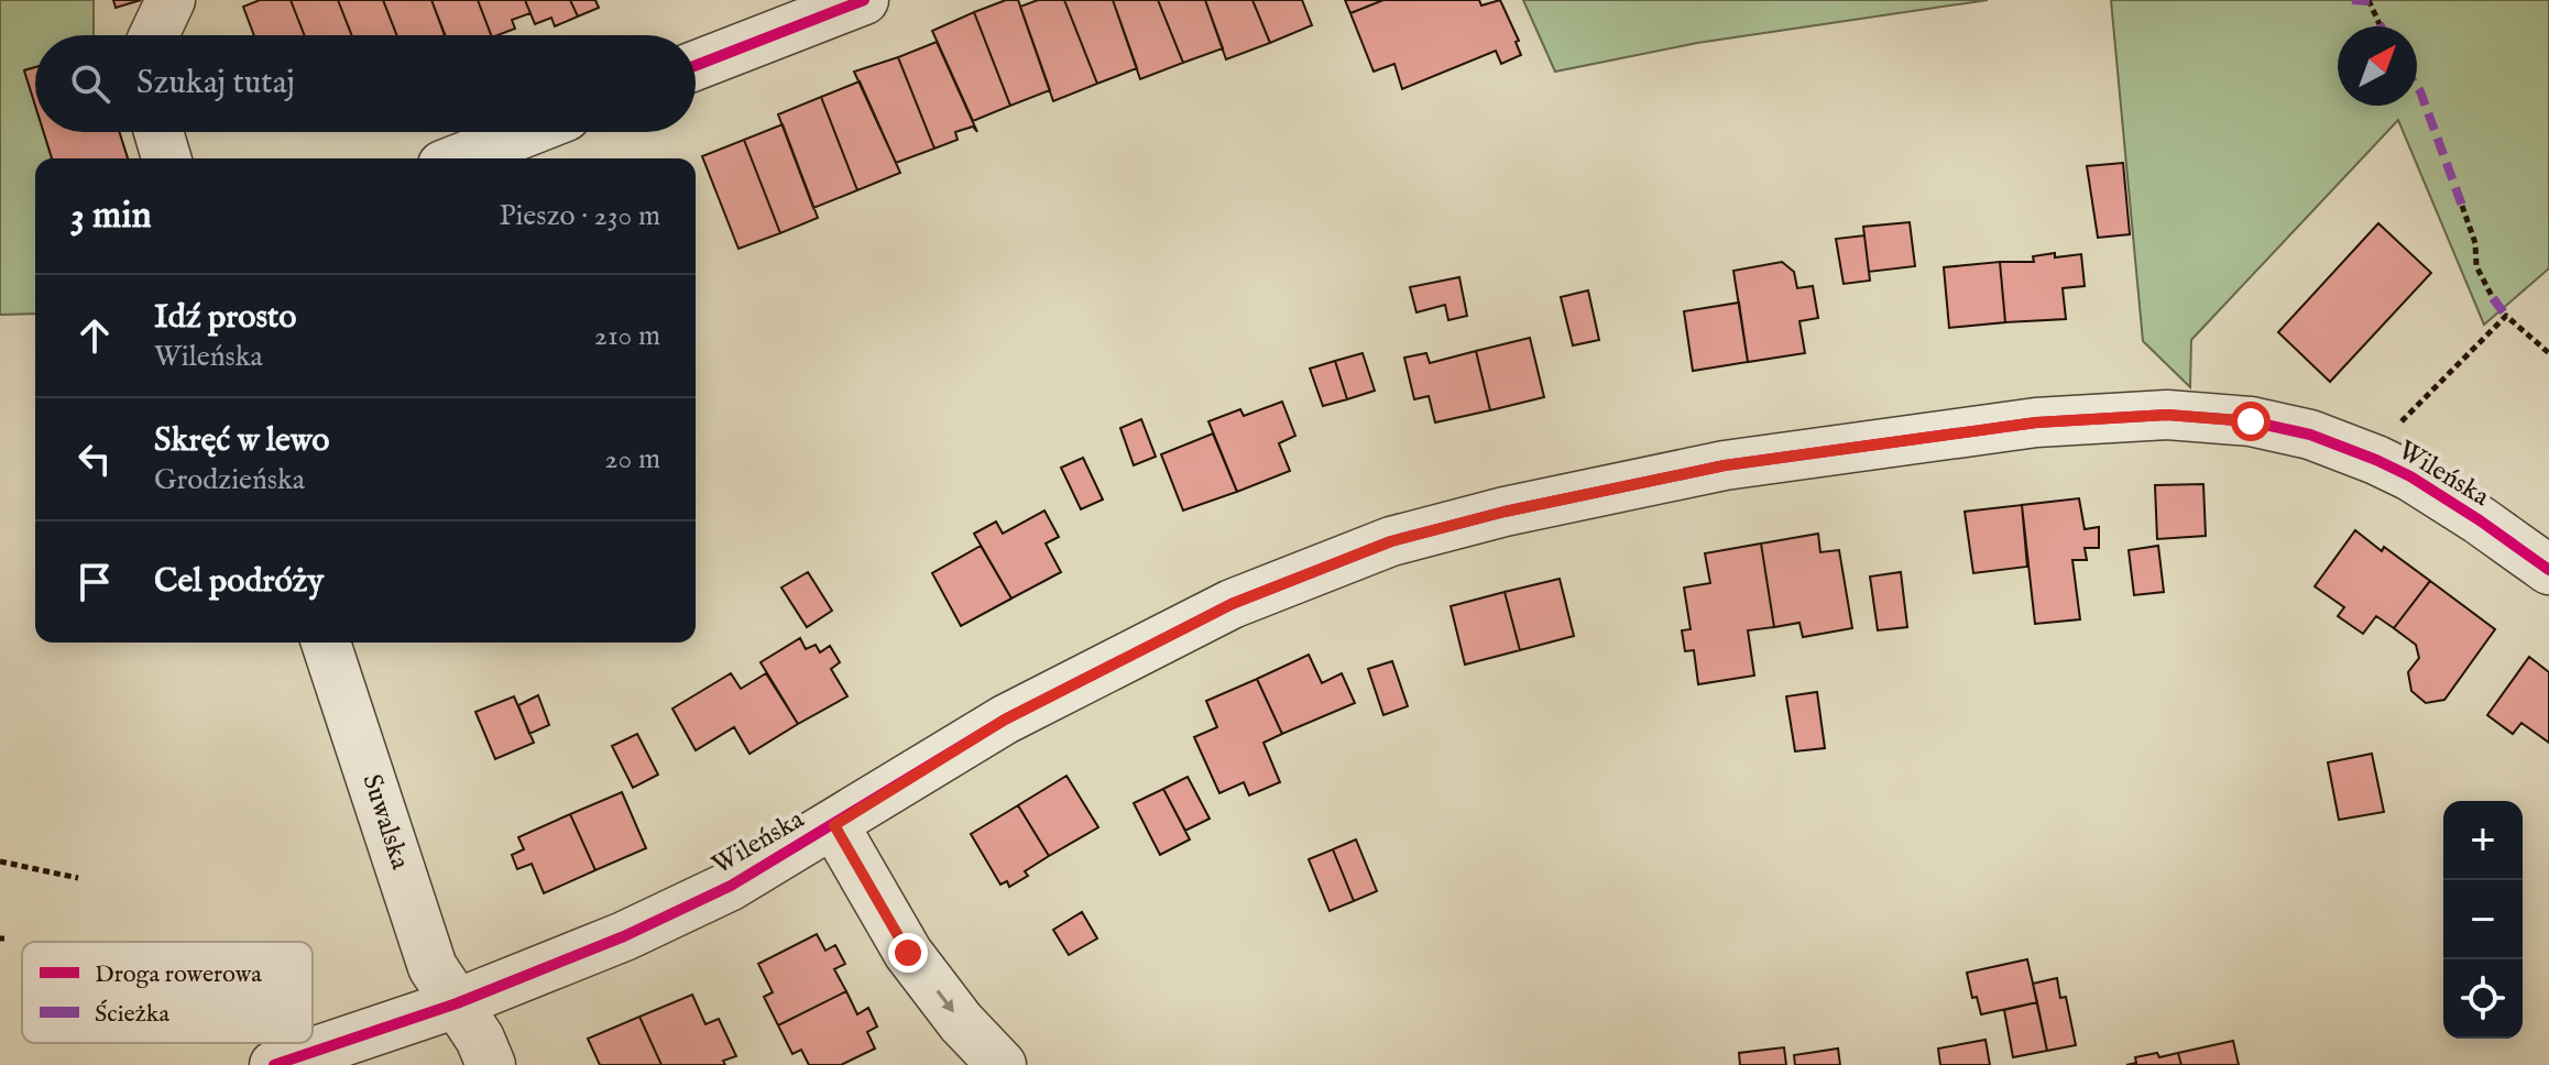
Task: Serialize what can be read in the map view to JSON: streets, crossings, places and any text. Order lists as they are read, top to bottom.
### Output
{
  "streets": {
    "street": ["Wileńska", "Suwalska"]
  },
  "crossings": [
    ["Wileńska", "Suwalska"]
  ],
  "legend": ["Droga rowerowa", "Ścieżka"],
  "north": "top right",
  "page": {
    "search": "Szukaj tutaj",
    "heading": ["3 min", "Pieszo · 230 m"],
    "list": [
      ["Idź prosto", "Wileńska", "210 m"],
      ["Skręć w lewo", "Grodzieńska", "20 m"],
      "Cel podróży"
    ],
    "map_buttons": ["+", "−"]
  }
}
